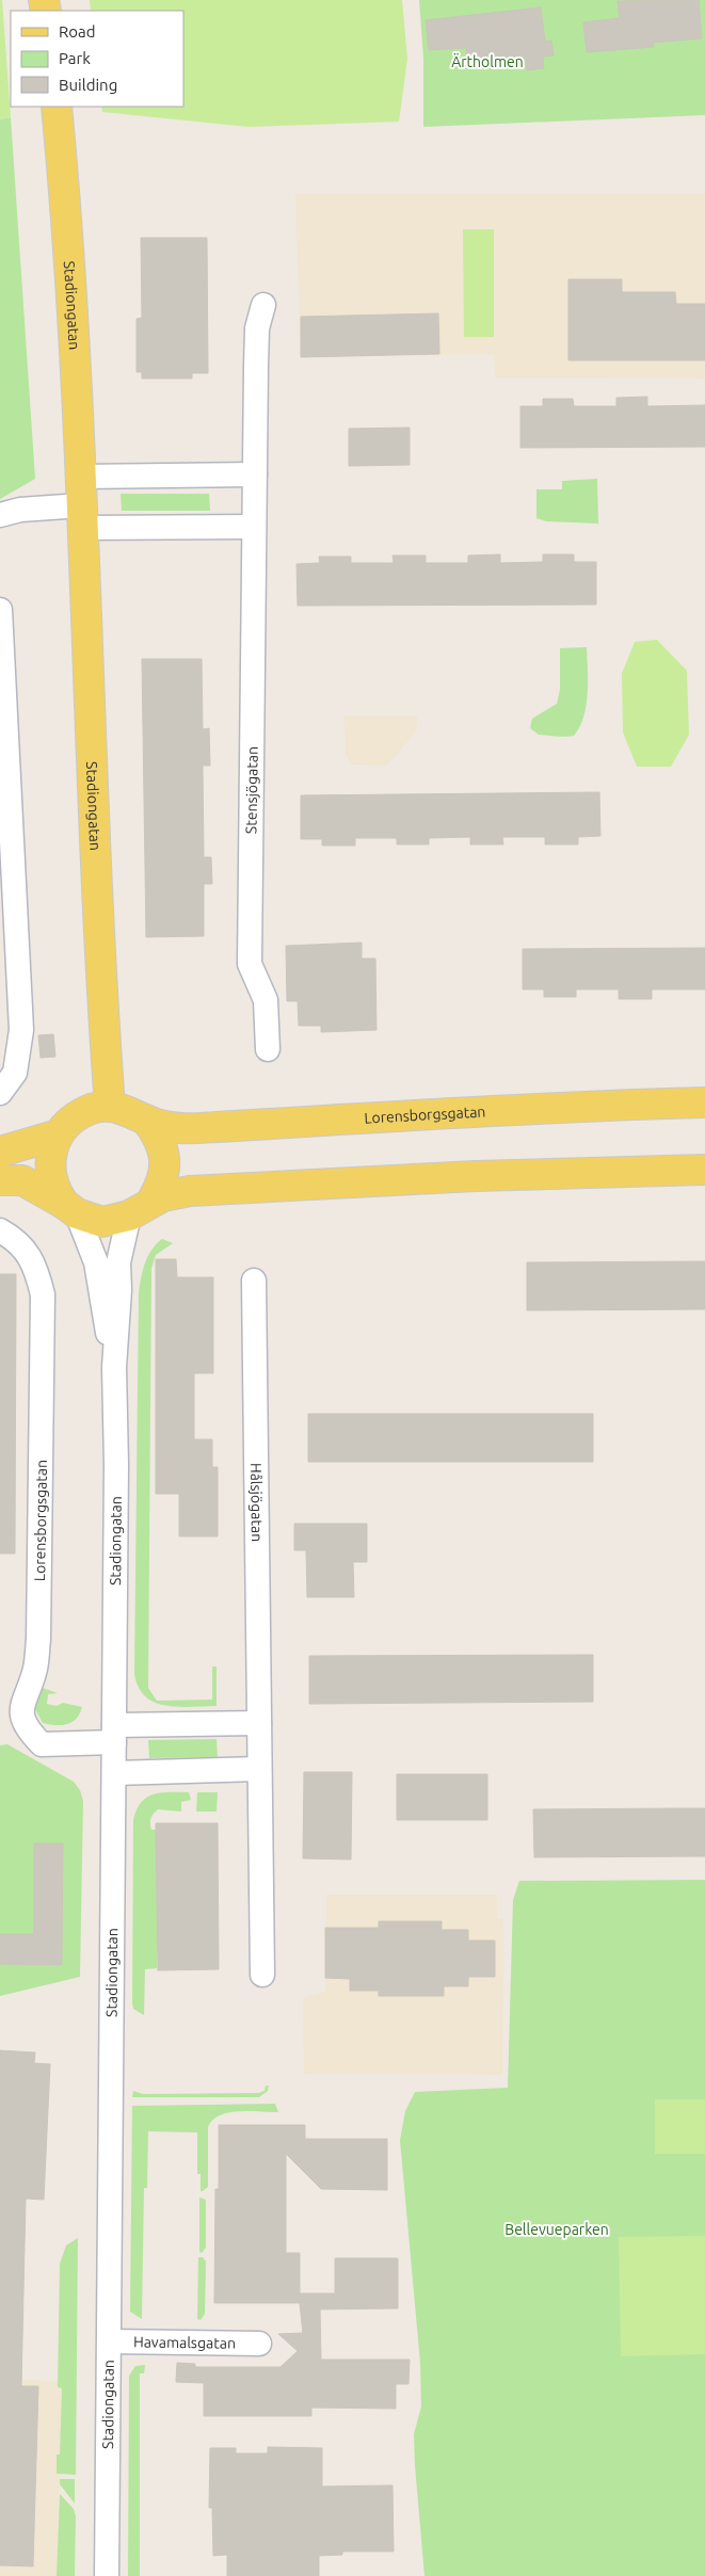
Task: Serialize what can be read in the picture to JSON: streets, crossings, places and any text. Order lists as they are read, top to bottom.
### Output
{
  "streets": {
    "main road": ["Stadiongatan", "Lorensborgsgatan"],
    "street": ["Stensjögatan", "Hålsjögatan", "Havamalsgatan"]
  },
  "crossings": [
    ["Stadiongatan", "Lorensborgsgatan"],
    ["Stadiongatan", "Havamalsgatan"]
  ],
  "parks": ["Ärtholmen", "Bellevueparken"],
  "legend": ["Road", "Park", "Building"]
}
